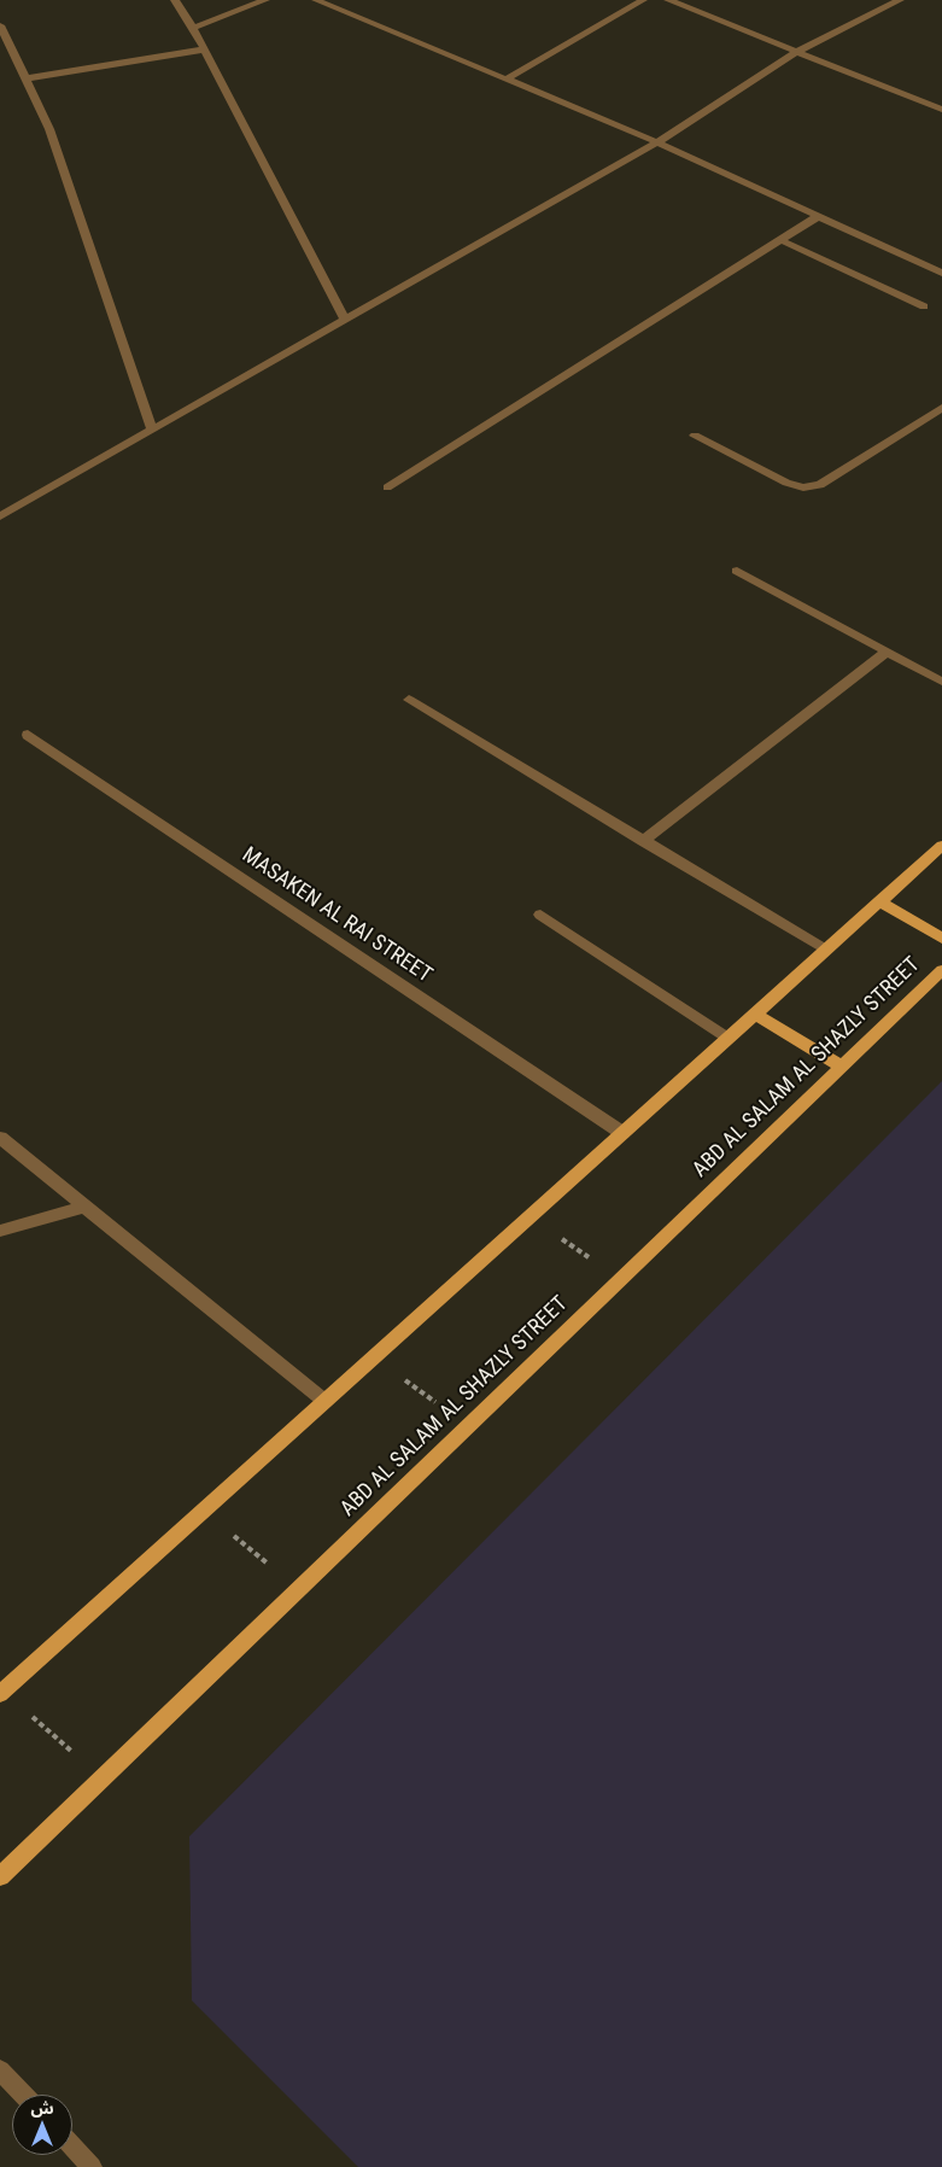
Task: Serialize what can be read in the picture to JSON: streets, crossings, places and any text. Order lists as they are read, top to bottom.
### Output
{
  "streets": {
    "main road": ["ABD AL SALAM AL SHAZLY STREET"],
    "street": ["MASAKEN AL RAI STREET"]
  },
  "north": "top"
}
